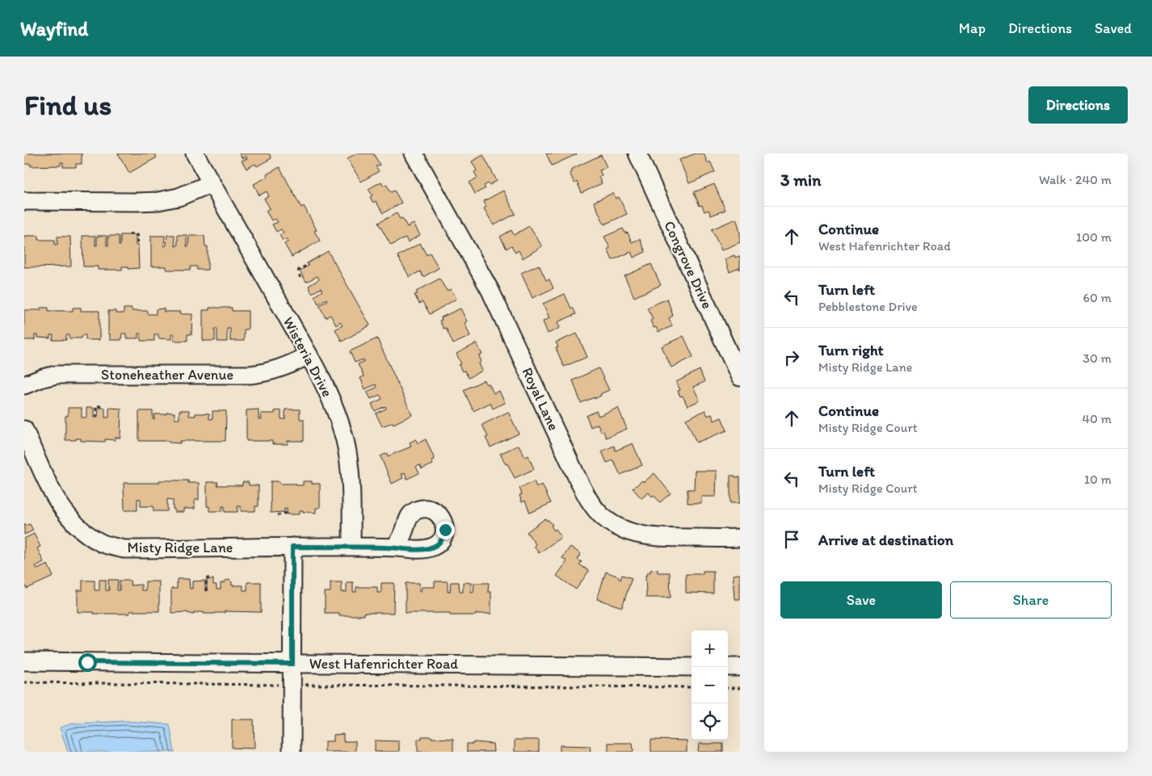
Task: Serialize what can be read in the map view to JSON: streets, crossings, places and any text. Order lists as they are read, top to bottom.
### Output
{
  "streets": {
    "street": [
      "Congrove Drive",
      "Wisteria Drive",
      "Stoneheather Avenue",
      "Royal Lane",
      "Misty Ridge Lane",
      "West Hafenrichter Road"
    ]
  },
  "crossings": [
    ["Wisteria Drive", "Stoneheather Avenue"],
    ["Wisteria Drive", "Misty Ridge Lane"]
  ],
  "page": {
    "header": "Wayfind",
    "nav": ["Map", "Directions", "Saved"],
    "buttons": [
      "Directions",
      ["Save", "Share"]
    ],
    "title": "Find us",
    "heading": ["3 min", "Walk · 240 m"],
    "list": [
      ["Continue", "West Hafenrichter Road", "100 m"],
      ["Turn left", "Pebblestone Drive", "60 m"],
      ["Turn right", "Misty Ridge Lane", "30 m"],
      ["Continue", "Misty Ridge Court", "40 m"],
      ["Turn left", "Misty Ridge Court", "10 m"],
      "Arrive at destination"
    ],
    "map_buttons": ["+", "−"]
  }
}
